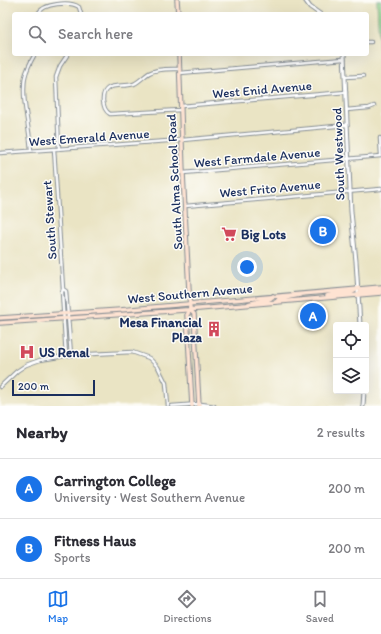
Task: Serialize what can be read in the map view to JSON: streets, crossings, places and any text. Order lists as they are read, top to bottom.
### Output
{
  "streets": {
    "main road": ["South Alma School Road", "West Southern Avenue"],
    "street": [
      "West Enid Avenue",
      "West Emerald Avenue",
      "South Westwood",
      "West Farmdale Avenue",
      "West Frito Avenue",
      "South Stewart"
    ]
  },
  "crossings": [
    ["West Enid Avenue", "South Westwood"],
    ["West Enid Avenue", "South Alma School Road"],
    ["West Emerald Avenue", "South Westwood"],
    ["West Emerald Avenue", "South Alma School Road"],
    ["West Emerald Avenue", "South Stewart"],
    ["South Westwood", "West Farmdale Avenue"],
    ["South Westwood", "West Frito Avenue"],
    ["South Westwood", "West Southern Avenue"],
    ["West Farmdale Avenue", "South Alma School Road"],
    ["South Alma School Road", "West Frito Avenue"],
    ["South Alma School Road", "West Southern Avenue"],
    ["South Stewart", "West Southern Avenue"]
  ],
  "places": {
    "supermarket": ["Big Lots"],
    "building": ["Mesa Financial Plaza"],
    "hospital": ["US Renal"]
  },
  "scale_bar": "200 m",
  "page": {
    "search": "Search here",
    "pins": ["B", "A"],
    "scale": "200 m",
    "heading": ["Nearby", "2 results"],
    "list": [
      {
        "mark": "A",
        "name": "Carrington College",
        "note": "University · West Southern Avenue",
        "value": "200 m"
      },
      {
        "mark": "B",
        "name": "Fitness Haus",
        "note": "Sports",
        "value": "200 m"
      }
    ],
    "nav": ["Map", "Directions", "Saved"]
  }
}
